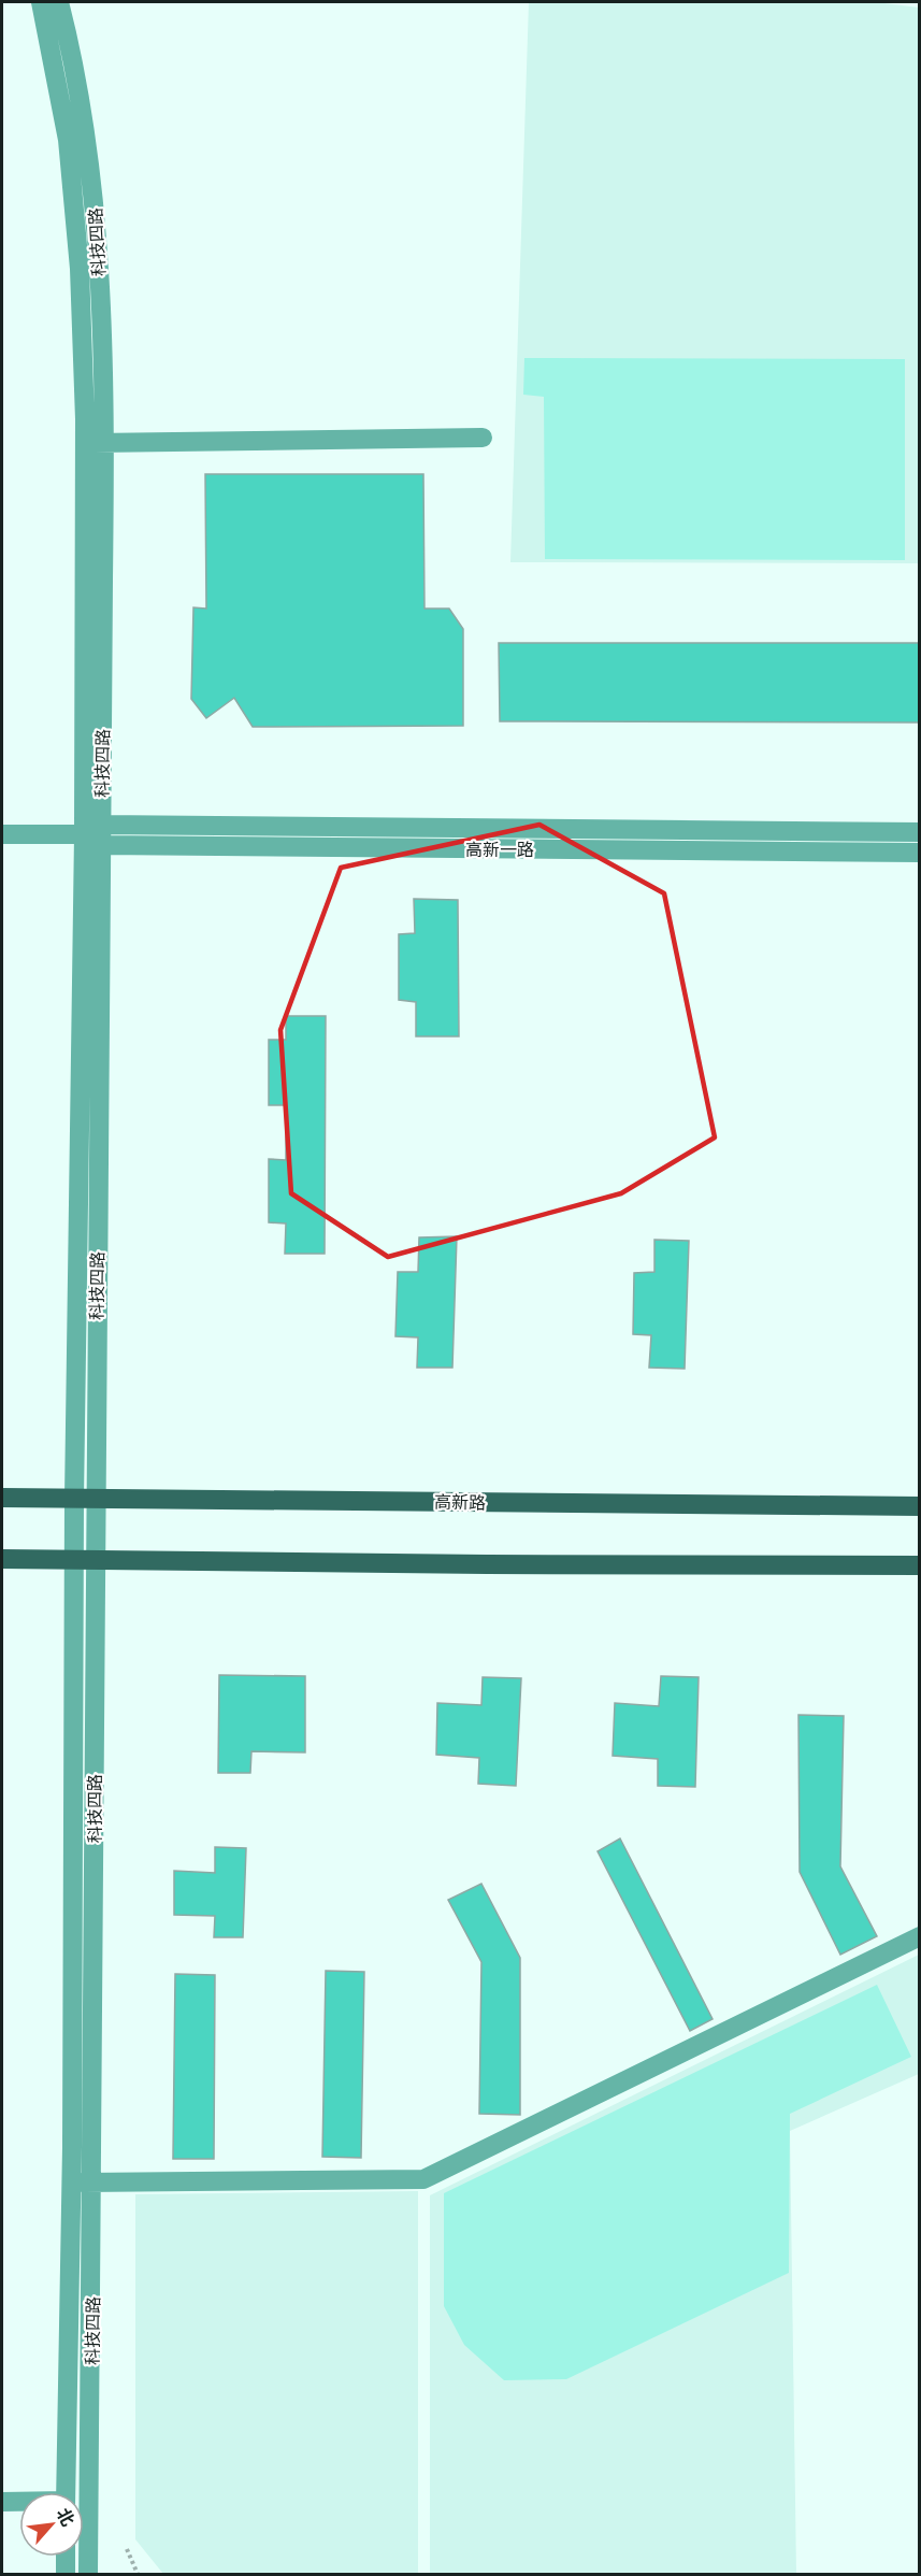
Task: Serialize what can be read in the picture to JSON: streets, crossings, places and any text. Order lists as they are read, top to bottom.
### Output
{
  "streets": {
    "main road": ["高新路"],
    "street": ["科技四路", "高新一路"]
  },
  "crossings": [
    ["科技四路", "高新一路"],
    ["科技四路", "高新路"]
  ],
  "north": "top right"
}
